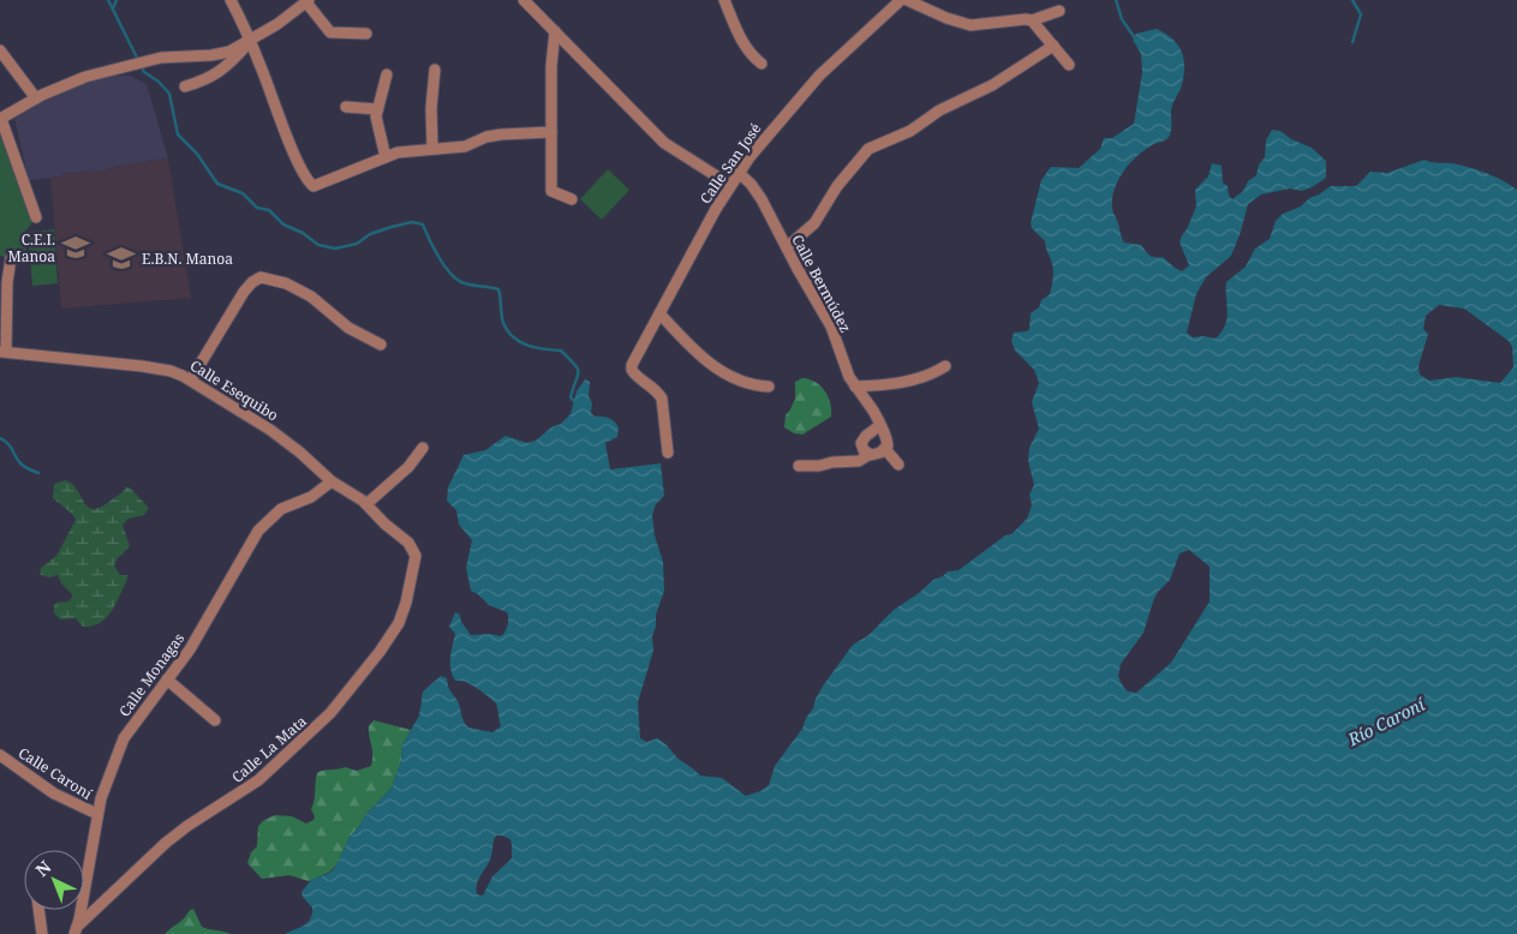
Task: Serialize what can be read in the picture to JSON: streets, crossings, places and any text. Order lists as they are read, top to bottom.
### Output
{
  "streets": {
    "street": [
      "Calle San José",
      "Calle Bermúdez",
      "Calle Esequibo",
      "Calle Monagas",
      "Calle La Mata",
      "Calle Caroní"
    ]
  },
  "crossings": [
    ["Calle San José", "Calle Bermúdez"],
    ["Calle Esequibo", "Calle Monagas"],
    ["Calle Esequibo", "Calle La Mata"],
    ["Calle Monagas", "Calle La Mata"],
    ["Calle Monagas", "Calle Caroní"]
  ],
  "water": ["Río Caroní"],
  "places": {
    "school or university": ["C.E.I. Manoa", "E.B.N. Manoa"]
  },
  "north": "top left"
}
